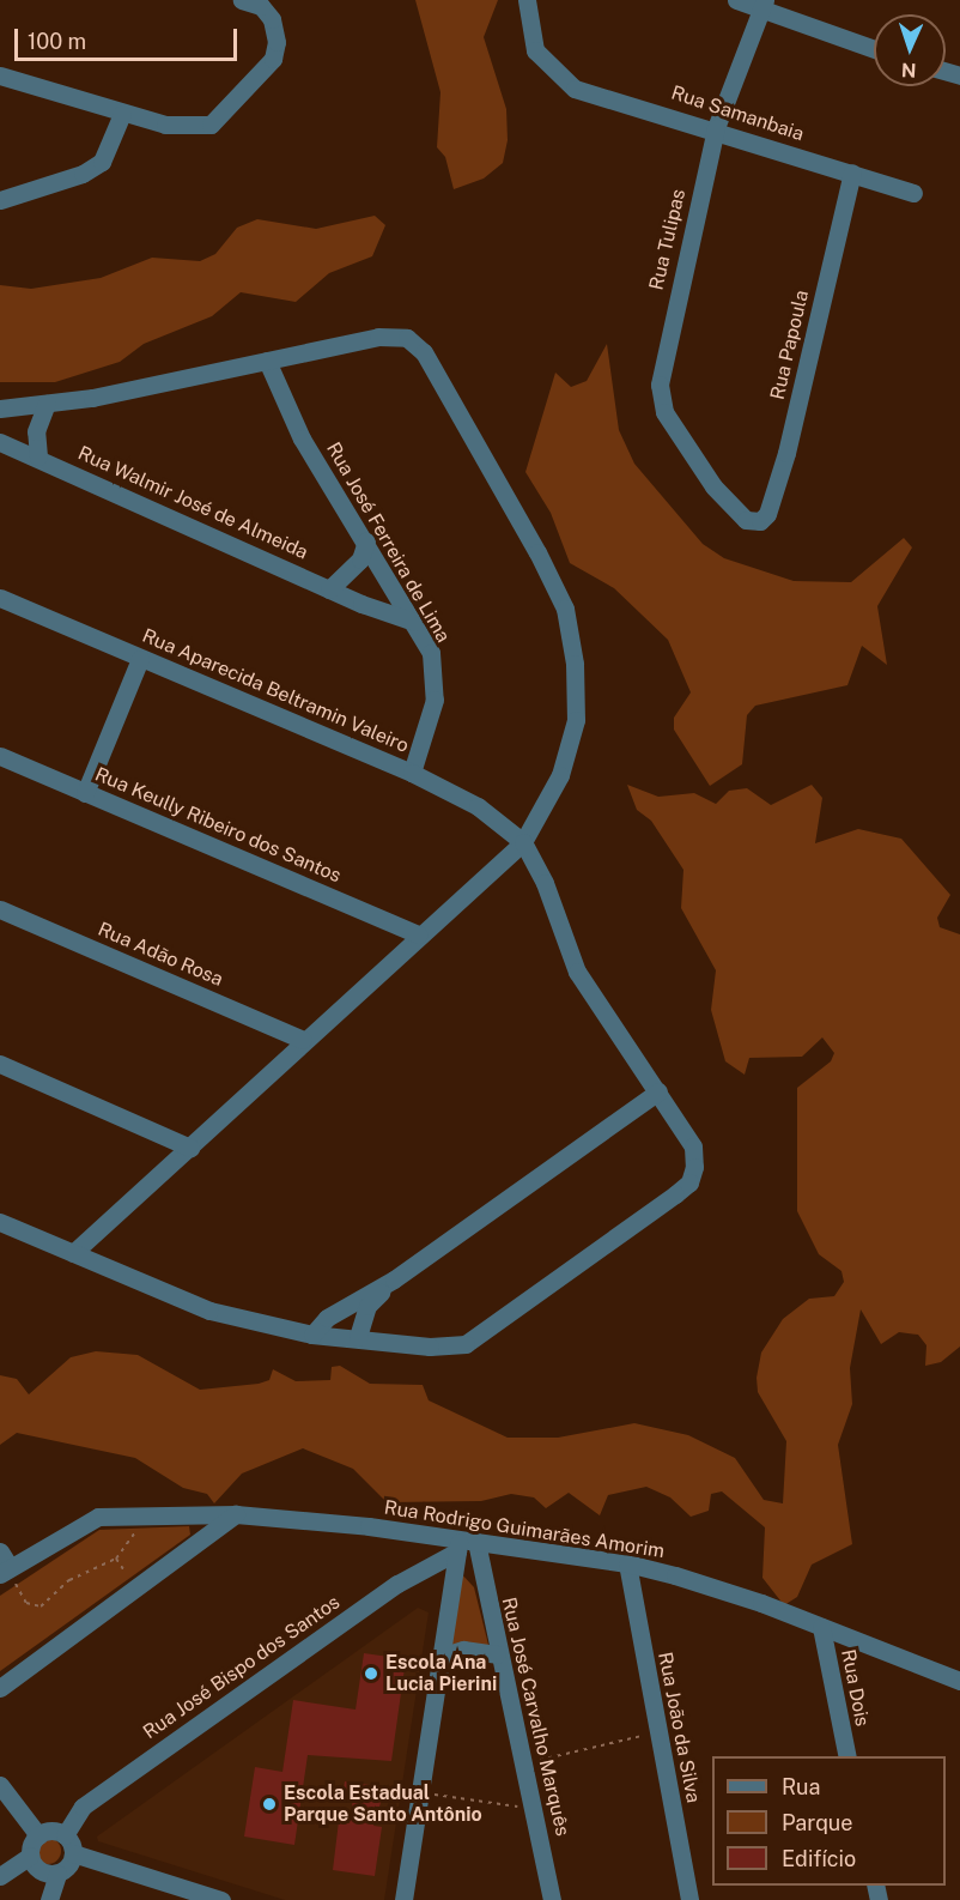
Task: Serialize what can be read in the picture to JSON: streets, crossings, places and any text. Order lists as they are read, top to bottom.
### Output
{
  "streets": {
    "street": [
      "Rua Samanbaia",
      "Rua Tulipas",
      "Rua Papoula",
      "Rua Walmir José de Almeida",
      "Rua José Ferreira de Lima",
      "Rua Aparecida Beltramin Valeiro",
      "Rua Keully Ribeiro dos Santos",
      "Rua Adão Rosa",
      "Rua Rodrigo Guimarães Amorim",
      "Rua José Bispo dos Santos",
      "Rua Dois",
      "Rua José Carvalho Marquês",
      "Rua João da Silva"
    ]
  },
  "crossings": [
    ["Rua Samanbaia", "Rua Tulipas"],
    ["Rua Samanbaia", "Rua Papoula"],
    ["Rua Tulipas", "Rua Papoula"],
    ["Rua Walmir José de Almeida", "Rua José Ferreira de Lima"],
    ["Rua José Ferreira de Lima", "Rua Aparecida Beltramin Valeiro"],
    ["Rua Rodrigo Guimarães Amorim", "Rua José Bispo dos Santos"],
    ["Rua Rodrigo Guimarães Amorim", "Rua Dois"],
    ["Rua Rodrigo Guimarães Amorim", "Rua José Carvalho Marquês"],
    ["Rua Rodrigo Guimarães Amorim", "Rua João da Silva"],
    ["Rua José Bispo dos Santos", "Rua José Carvalho Marquês"]
  ],
  "places": ["Escola Ana Lucia Pierini", "Escola Estadual Parque Santo Antônio"],
  "legend": ["Rua", "Parque", "Edifício"],
  "scale_bar": "100 m",
  "north": "bottom"
}
